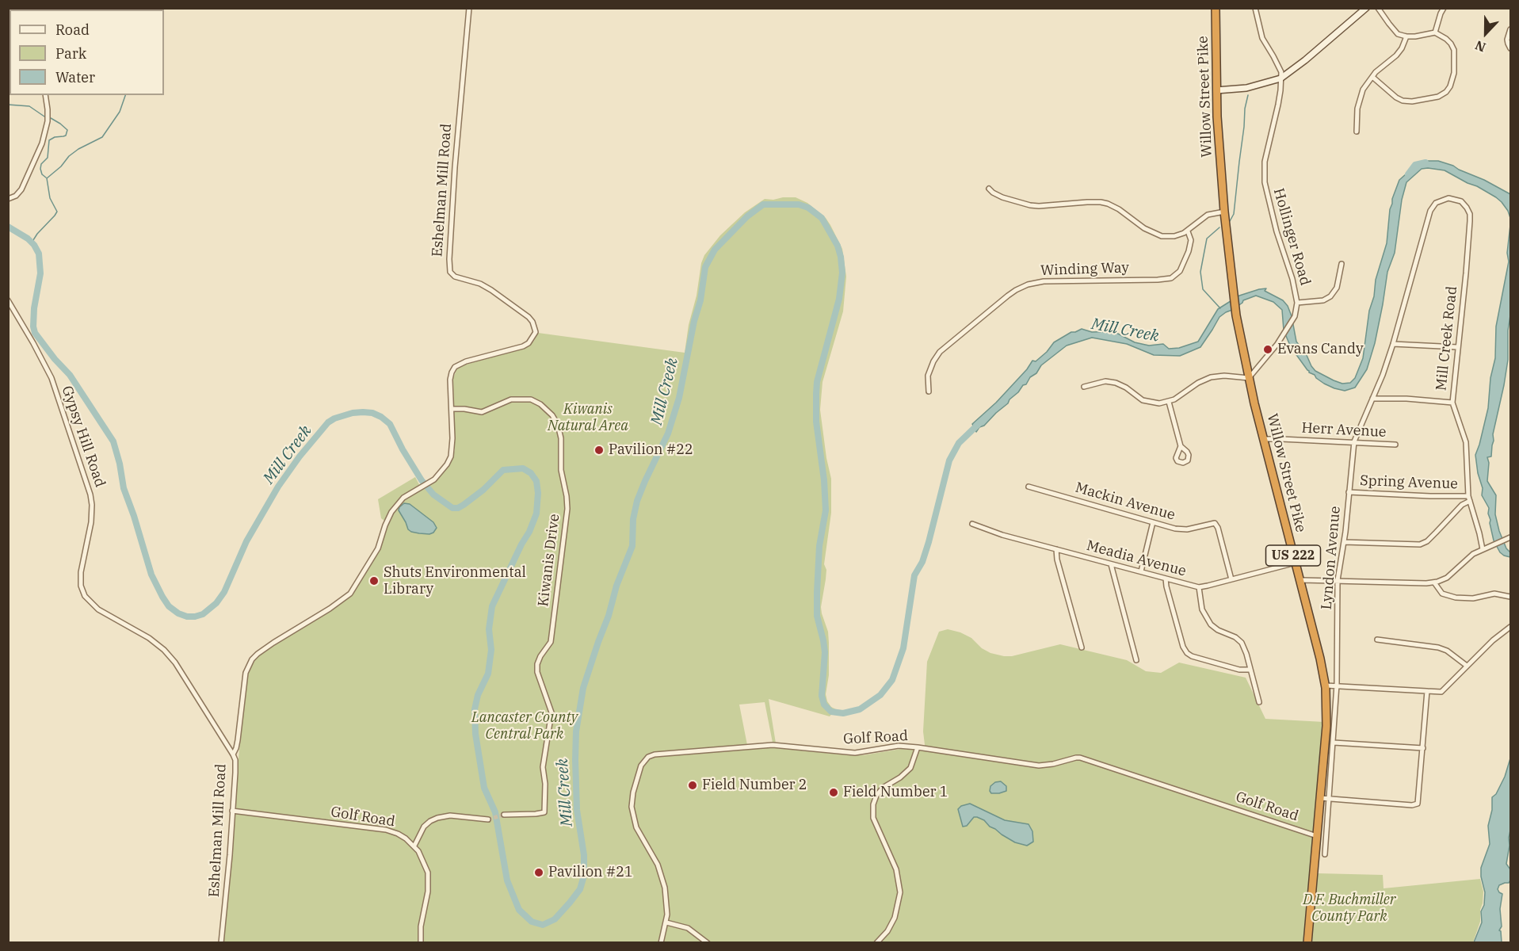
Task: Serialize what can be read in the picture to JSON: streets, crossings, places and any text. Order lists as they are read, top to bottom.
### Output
{
  "streets": {
    "highway": ["Willow Street Pike", "US 222"],
    "street": [
      "Eshelman Mill Road",
      "Hollinger Road",
      "Winding Way",
      "Mill Creek Road",
      "Herr Avenue",
      "Gypsy Hill Road",
      "Spring Avenue",
      "Mackin Avenue",
      "Lyndon Avenue",
      "Meadia Avenue",
      "Kiwanis Drive",
      "Golf Road"
    ]
  },
  "crossings": [
    ["Willow Street Pike", "Hollinger Road"],
    ["Willow Street Pike", "Herr Avenue"],
    ["Willow Street Pike", "Lyndon Avenue"],
    ["Willow Street Pike", "Meadia Avenue"],
    ["Willow Street Pike", "Golf Road"],
    ["Eshelman Mill Road", "Gypsy Hill Road"],
    ["Eshelman Mill Road", "Kiwanis Drive"],
    ["Eshelman Mill Road", "Golf Road"],
    ["Mill Creek Road", "Spring Avenue"],
    ["Mill Creek Road", "Lyndon Avenue"],
    ["Herr Avenue", "Lyndon Avenue"],
    ["Spring Avenue", "Lyndon Avenue"],
    ["Mackin Avenue", "Meadia Avenue"]
  ],
  "water": ["Mill Creek"],
  "parks": ["Kiwanis Natural Area", "Lancaster County Central Park", "D.F. Buchmiller County Park"],
  "places": [
    "Evans Candy",
    "Pavilion #22",
    "Shuts Environmental Library",
    "Field Number 2",
    "Field Number 1",
    "Pavilion #21"
  ],
  "legend": ["Road", "Park", "Water"],
  "north": "bottom"
}
